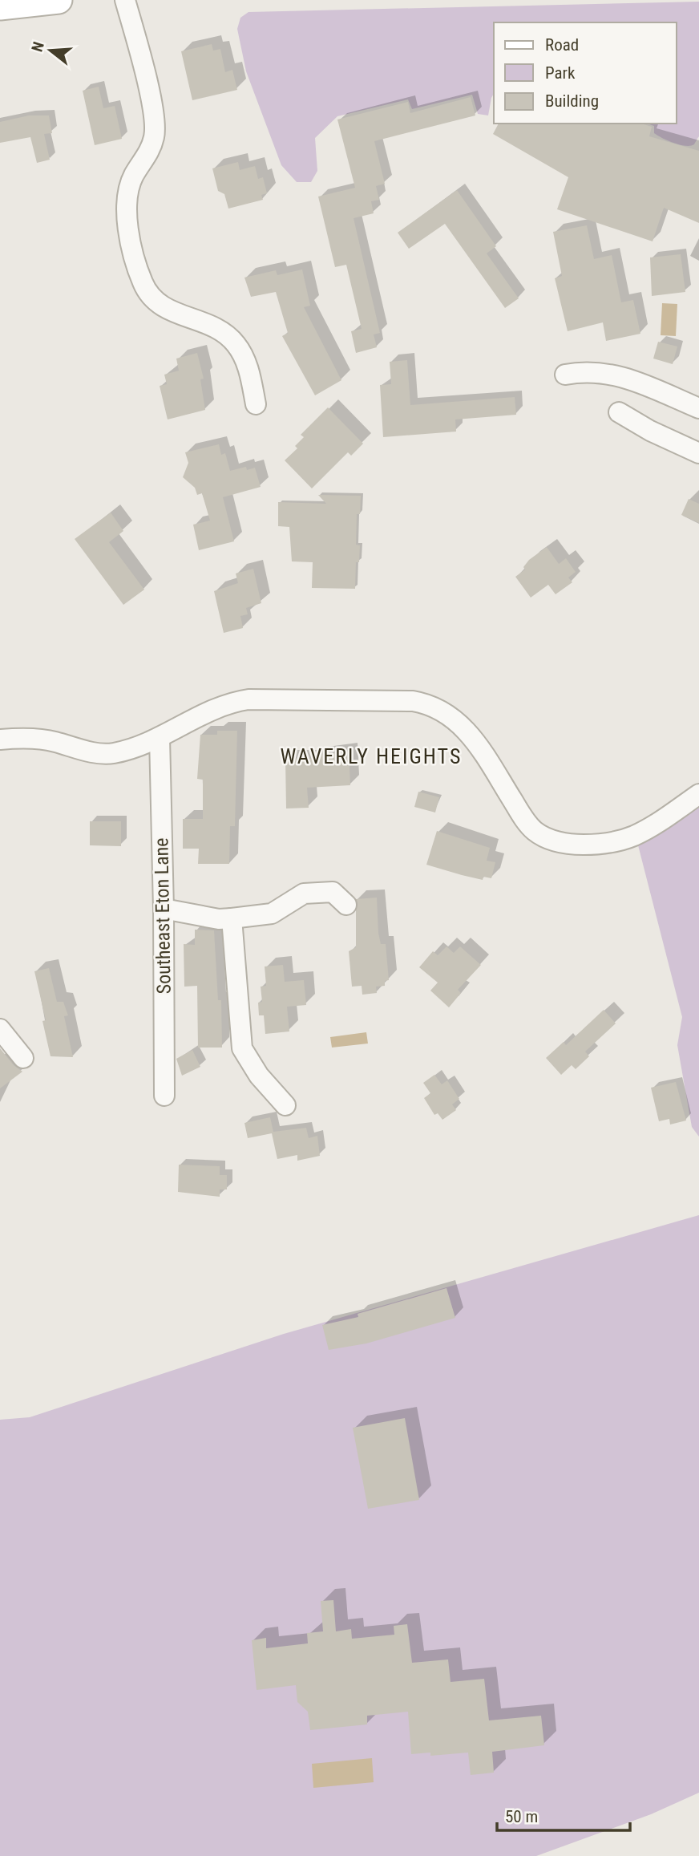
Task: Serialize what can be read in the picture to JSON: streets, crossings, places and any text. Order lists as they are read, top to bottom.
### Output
{
  "streets": {
    "street": ["Southeast Eton Lane"]
  },
  "districts": ["WAVERLY HEIGHTS"],
  "legend": ["Road", "Park", "Building"],
  "scale_bar": "50 m",
  "north": "left"
}
